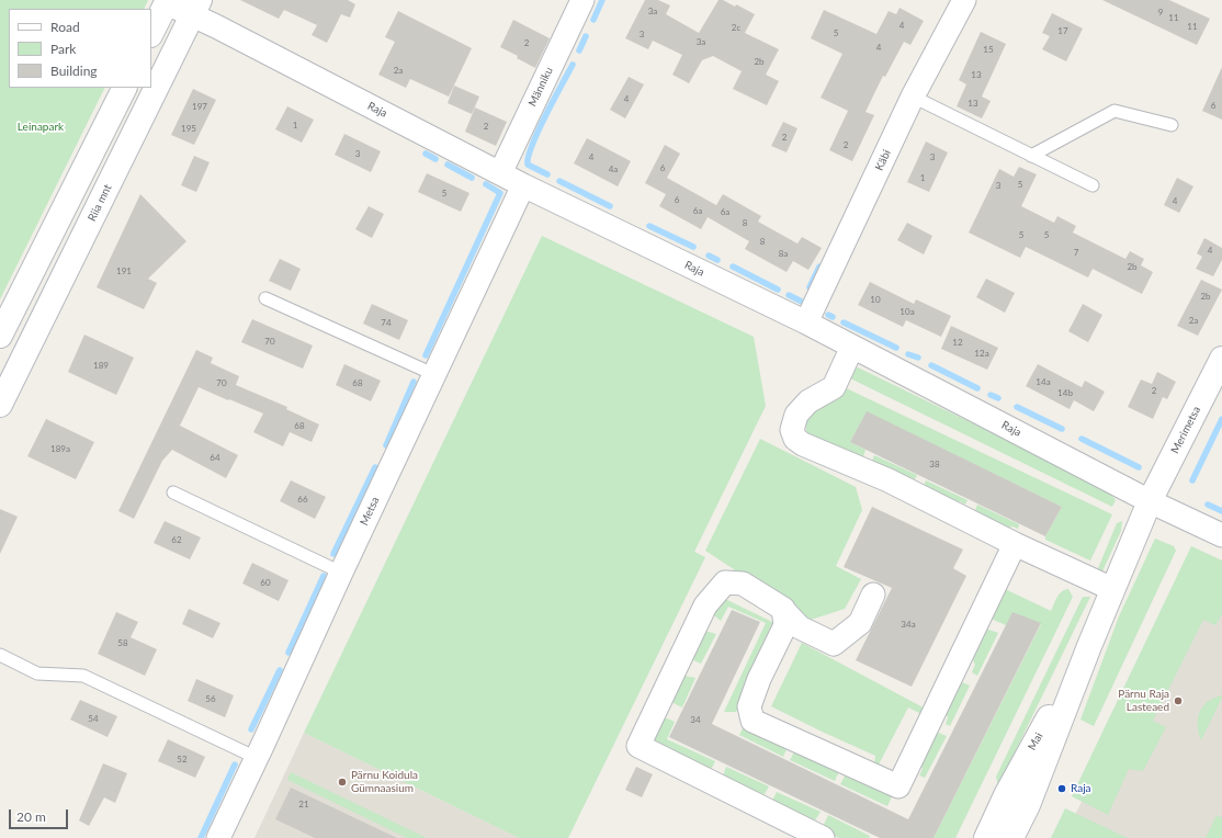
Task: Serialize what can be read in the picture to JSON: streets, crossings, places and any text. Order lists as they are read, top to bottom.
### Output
{
  "streets": {
    "street": [
      "Männiku",
      "Raja",
      "Käbi",
      "Riia mnt",
      "Merimetsa",
      "Metsa",
      "Mai"
    ]
  },
  "crossings": [
    ["Männiku", "Raja"],
    ["Raja", "Käbi"],
    ["Raja", "Riia mnt"],
    ["Raja", "Merimetsa"],
    ["Raja", "Metsa"],
    ["Raja", "Mai"],
    ["Merimetsa", "Mai"]
  ],
  "parks": ["Leinapark"],
  "places": ["Pärnu Raja Lasteaed", "Pärnu Koidula Gümnaasium", "Raja"],
  "house_numbers": [
    "3a",
    "9",
    "11",
    "4",
    "11",
    "2c",
    "17",
    "5",
    "3",
    "3a",
    "2",
    "4",
    "15",
    "2b",
    "2a",
    "13",
    "4",
    "13",
    "6",
    "197",
    "1",
    "2",
    "195",
    "2",
    "2",
    "3",
    "4",
    "3",
    "6",
    "4a",
    "1",
    "5",
    "3",
    "5",
    "6",
    "4",
    "6a",
    "6a",
    "8",
    "5",
    "5",
    "8",
    "4",
    "7",
    "8a",
    "2b",
    "191",
    "2b",
    "10",
    "10a",
    "2a",
    "74",
    "70",
    "12",
    "12a",
    "189",
    "14a",
    "70",
    "68",
    "2",
    "14b",
    "68",
    "189a",
    "64",
    "38",
    "66",
    "62",
    "60",
    "34a",
    "58",
    "56",
    "54",
    "34",
    "52",
    "21"
  ],
  "legend": ["Road", "Park", "Building"],
  "scale_bar": "20 m"
}
